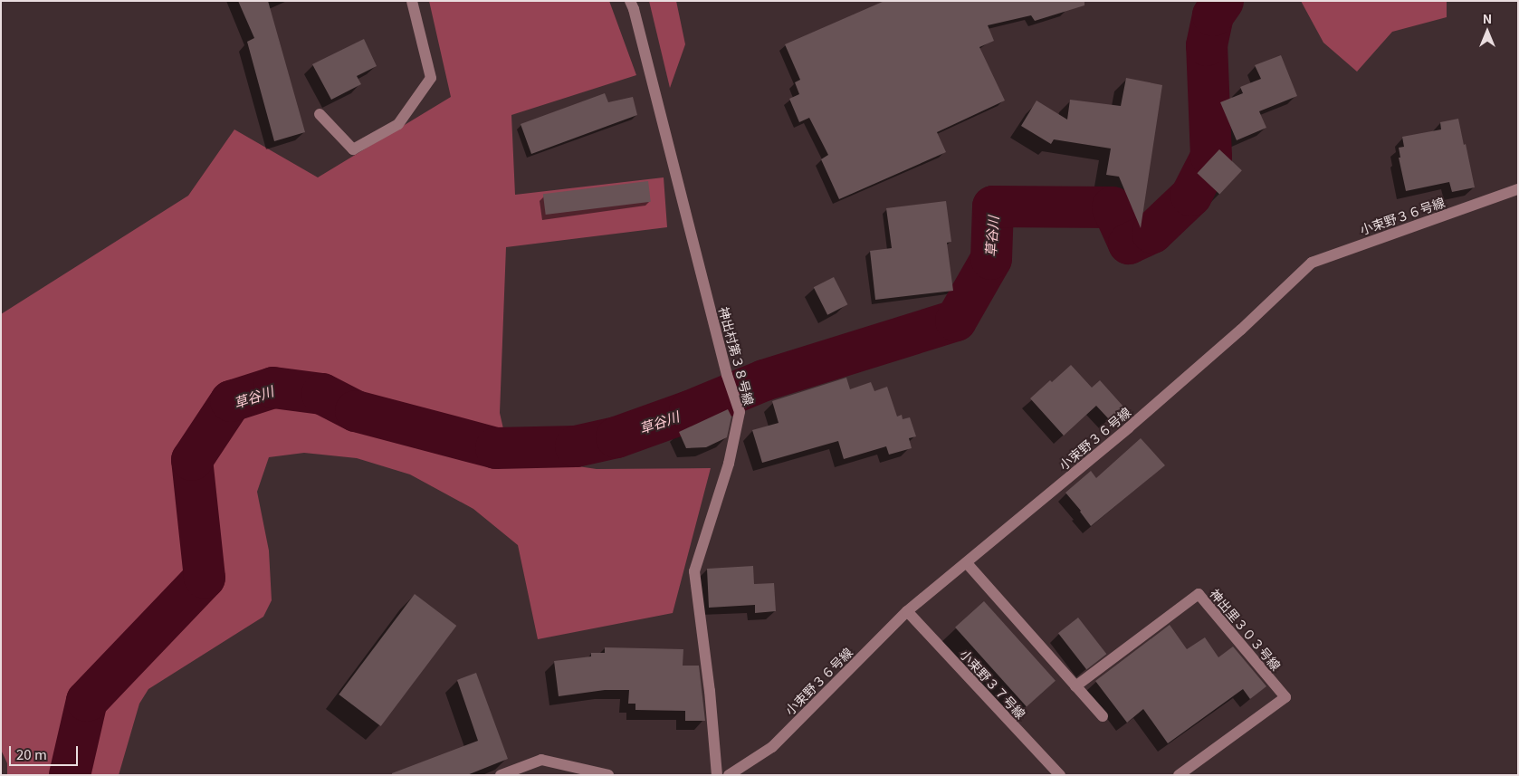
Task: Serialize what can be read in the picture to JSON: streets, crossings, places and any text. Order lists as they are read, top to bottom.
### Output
{
  "streets": {
    "street": [
      "小束野３６号線",
      "神出村第３８号線",
      "神出里３０３号線",
      "小束野３７号線"
    ]
  },
  "crossings": [
    ["小束野３６号線", "小束野３７号線"]
  ],
  "water": ["草谷川"],
  "scale_bar": "20 m",
  "north": "top"
}
